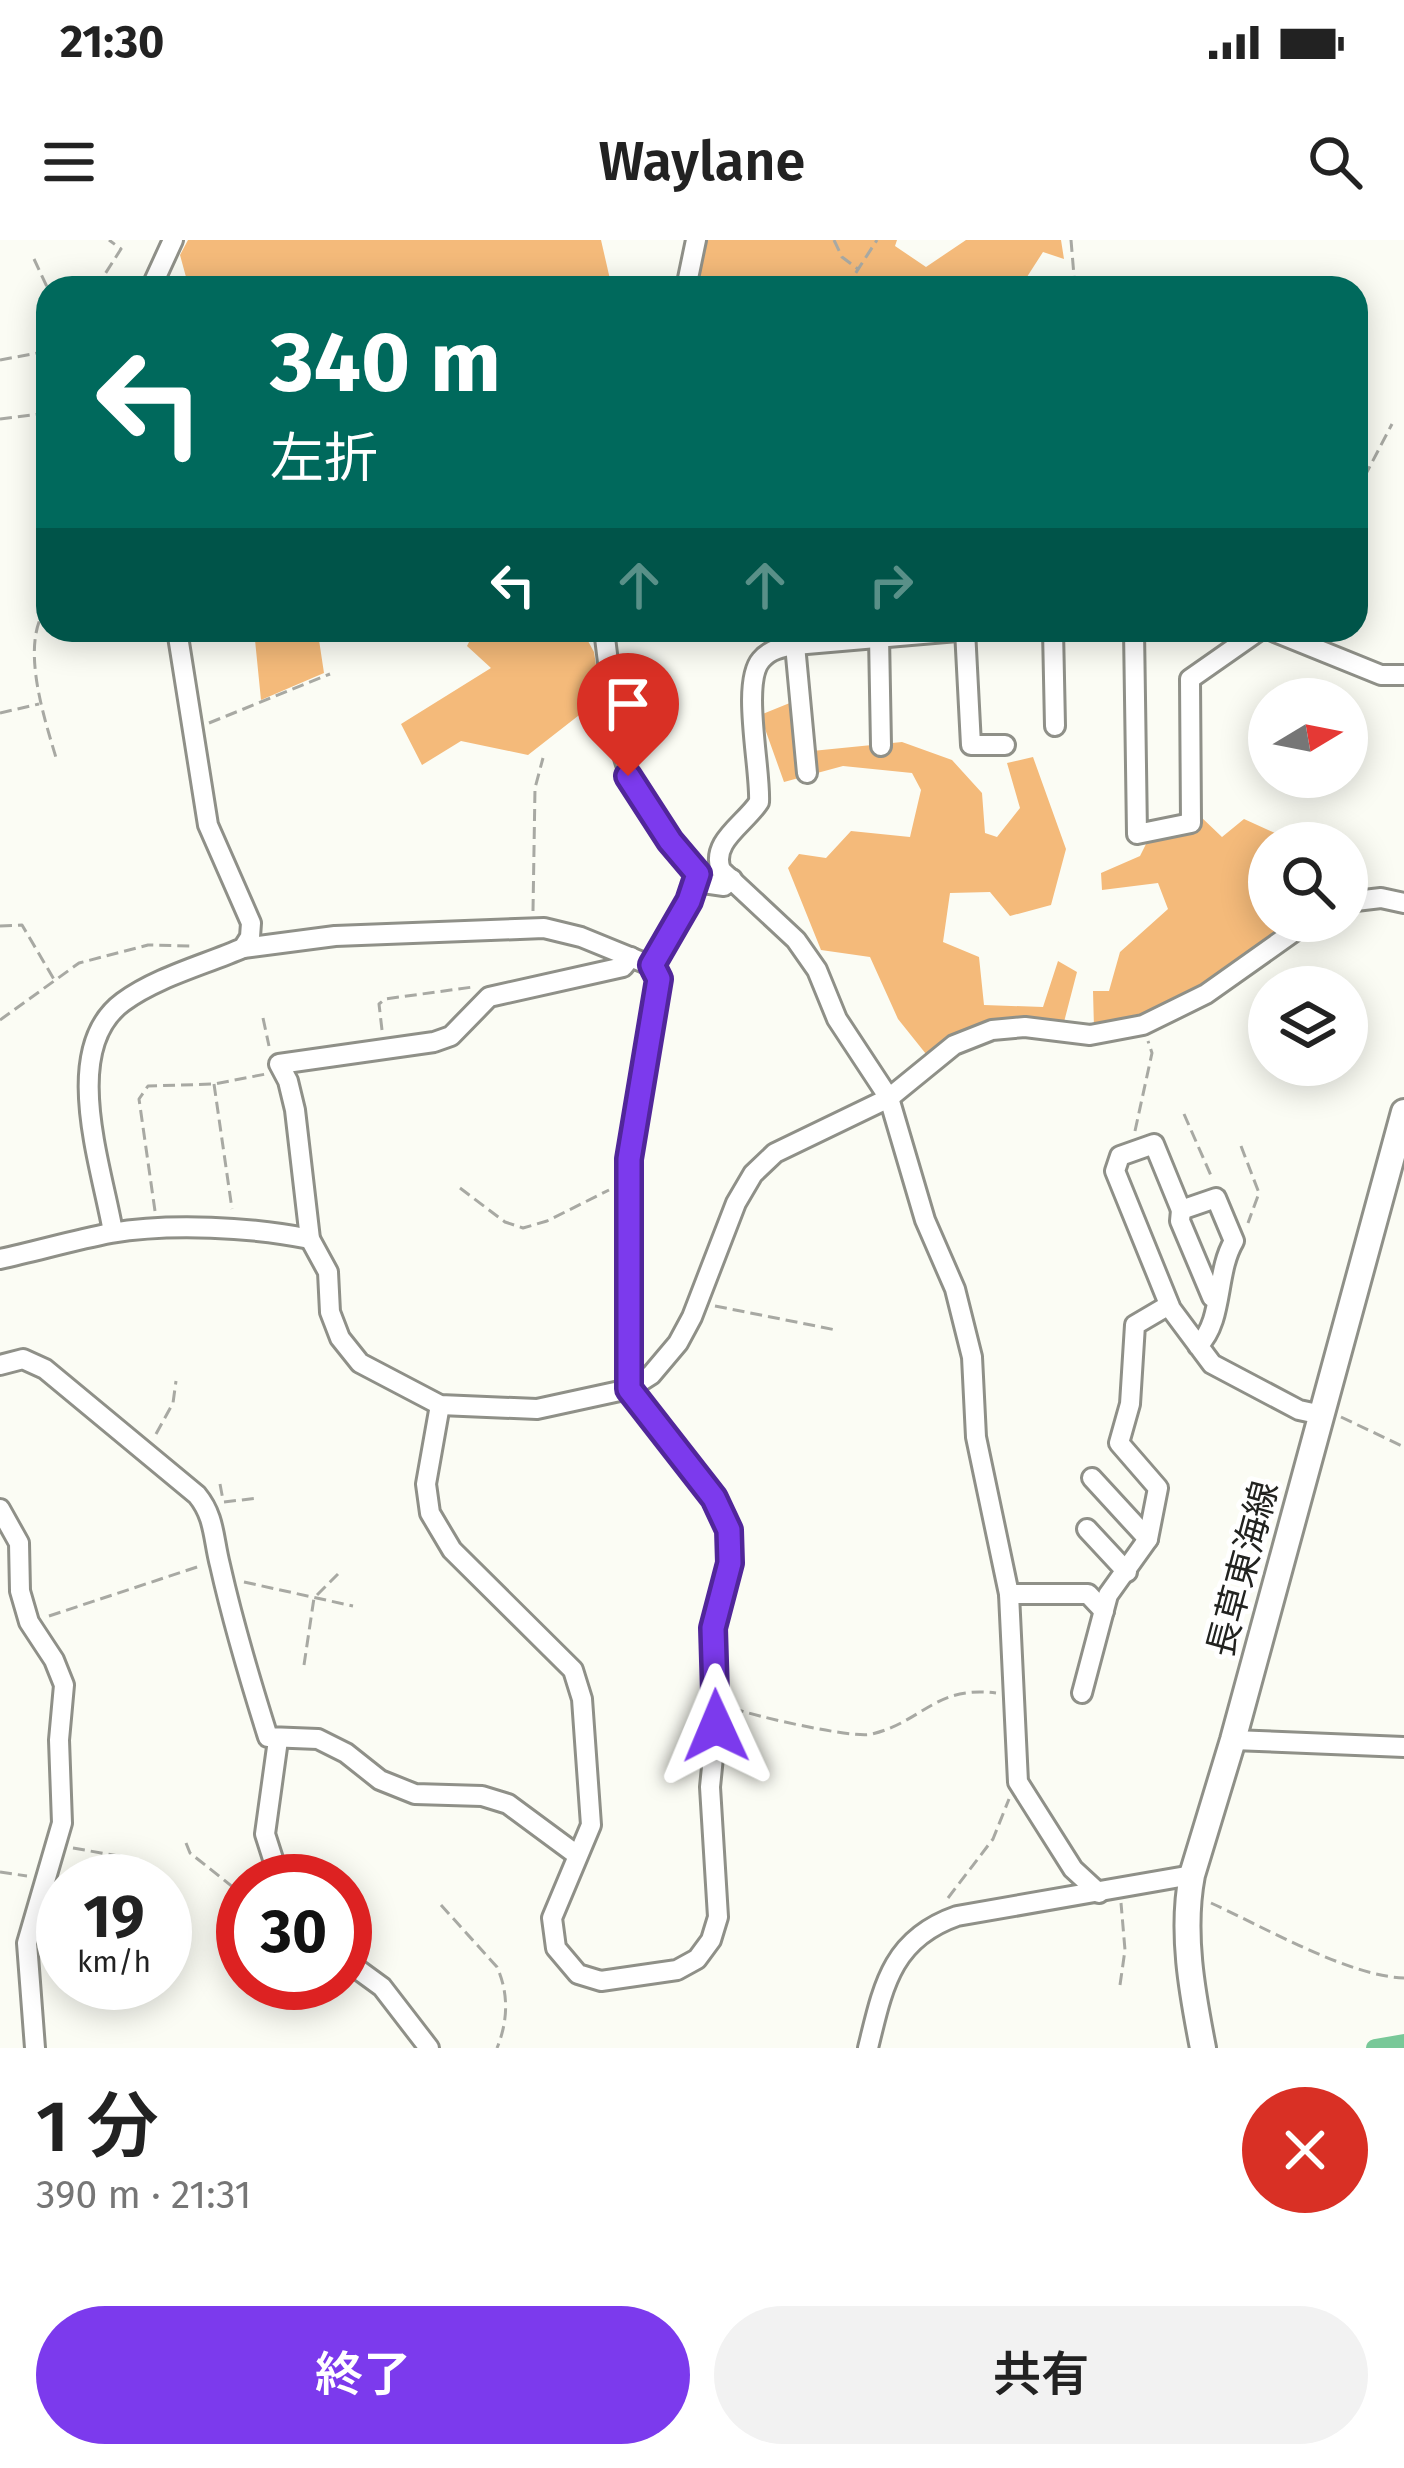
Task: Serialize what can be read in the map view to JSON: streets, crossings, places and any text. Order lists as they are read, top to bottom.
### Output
{
  "streets": {
    "main road": ["長草東海線"]
  },
  "north": "right",
  "page": {
    "status": "21:30",
    "header": "Waylane",
    "turn": ["340 m", "左折"],
    "speed": "19 km/h",
    "limit": "30",
    "heading": ["1 分", "390 m · 21:31"],
    "buttons": ["終了", "共有"]
  }
}
